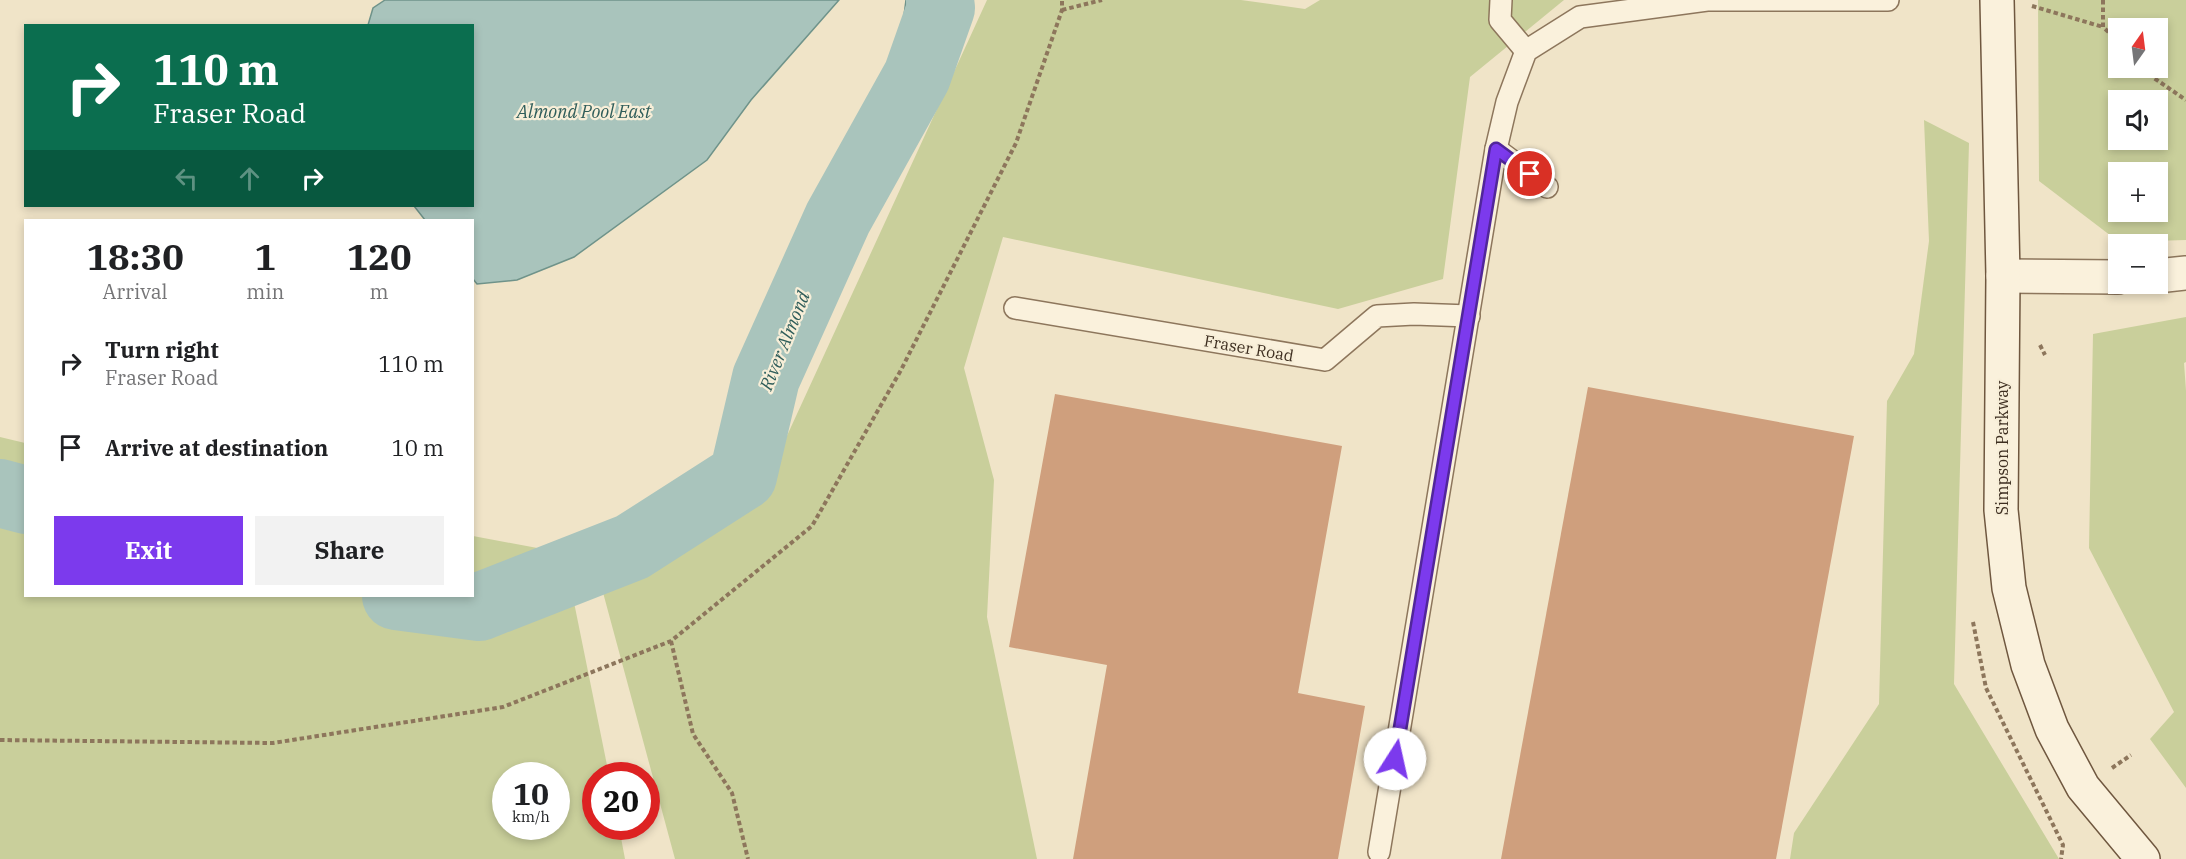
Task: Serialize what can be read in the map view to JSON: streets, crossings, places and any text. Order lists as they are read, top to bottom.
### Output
{
  "streets": {
    "main road": ["Simpson Parkway"],
    "lane": ["Fraser Road"]
  },
  "water": ["Almond Pool East", "River Almond"],
  "north": "top",
  "page": {
    "map_buttons": ["+", "−"],
    "turn": ["110 m", "Fraser Road"],
    "eta": [
      "18:30",
      "Arrival",
      "1",
      "min",
      "120",
      "m"
    ],
    "list": [
      {
        "name": "Turn right",
        "note": "Fraser Road",
        "value": "110 m"
      },
      {
        "name": "Arrive at destination",
        "value": "10 m"
      }
    ],
    "buttons": ["Exit", "Share"],
    "speed": "10 km/h",
    "limit": "20"
  }
}
